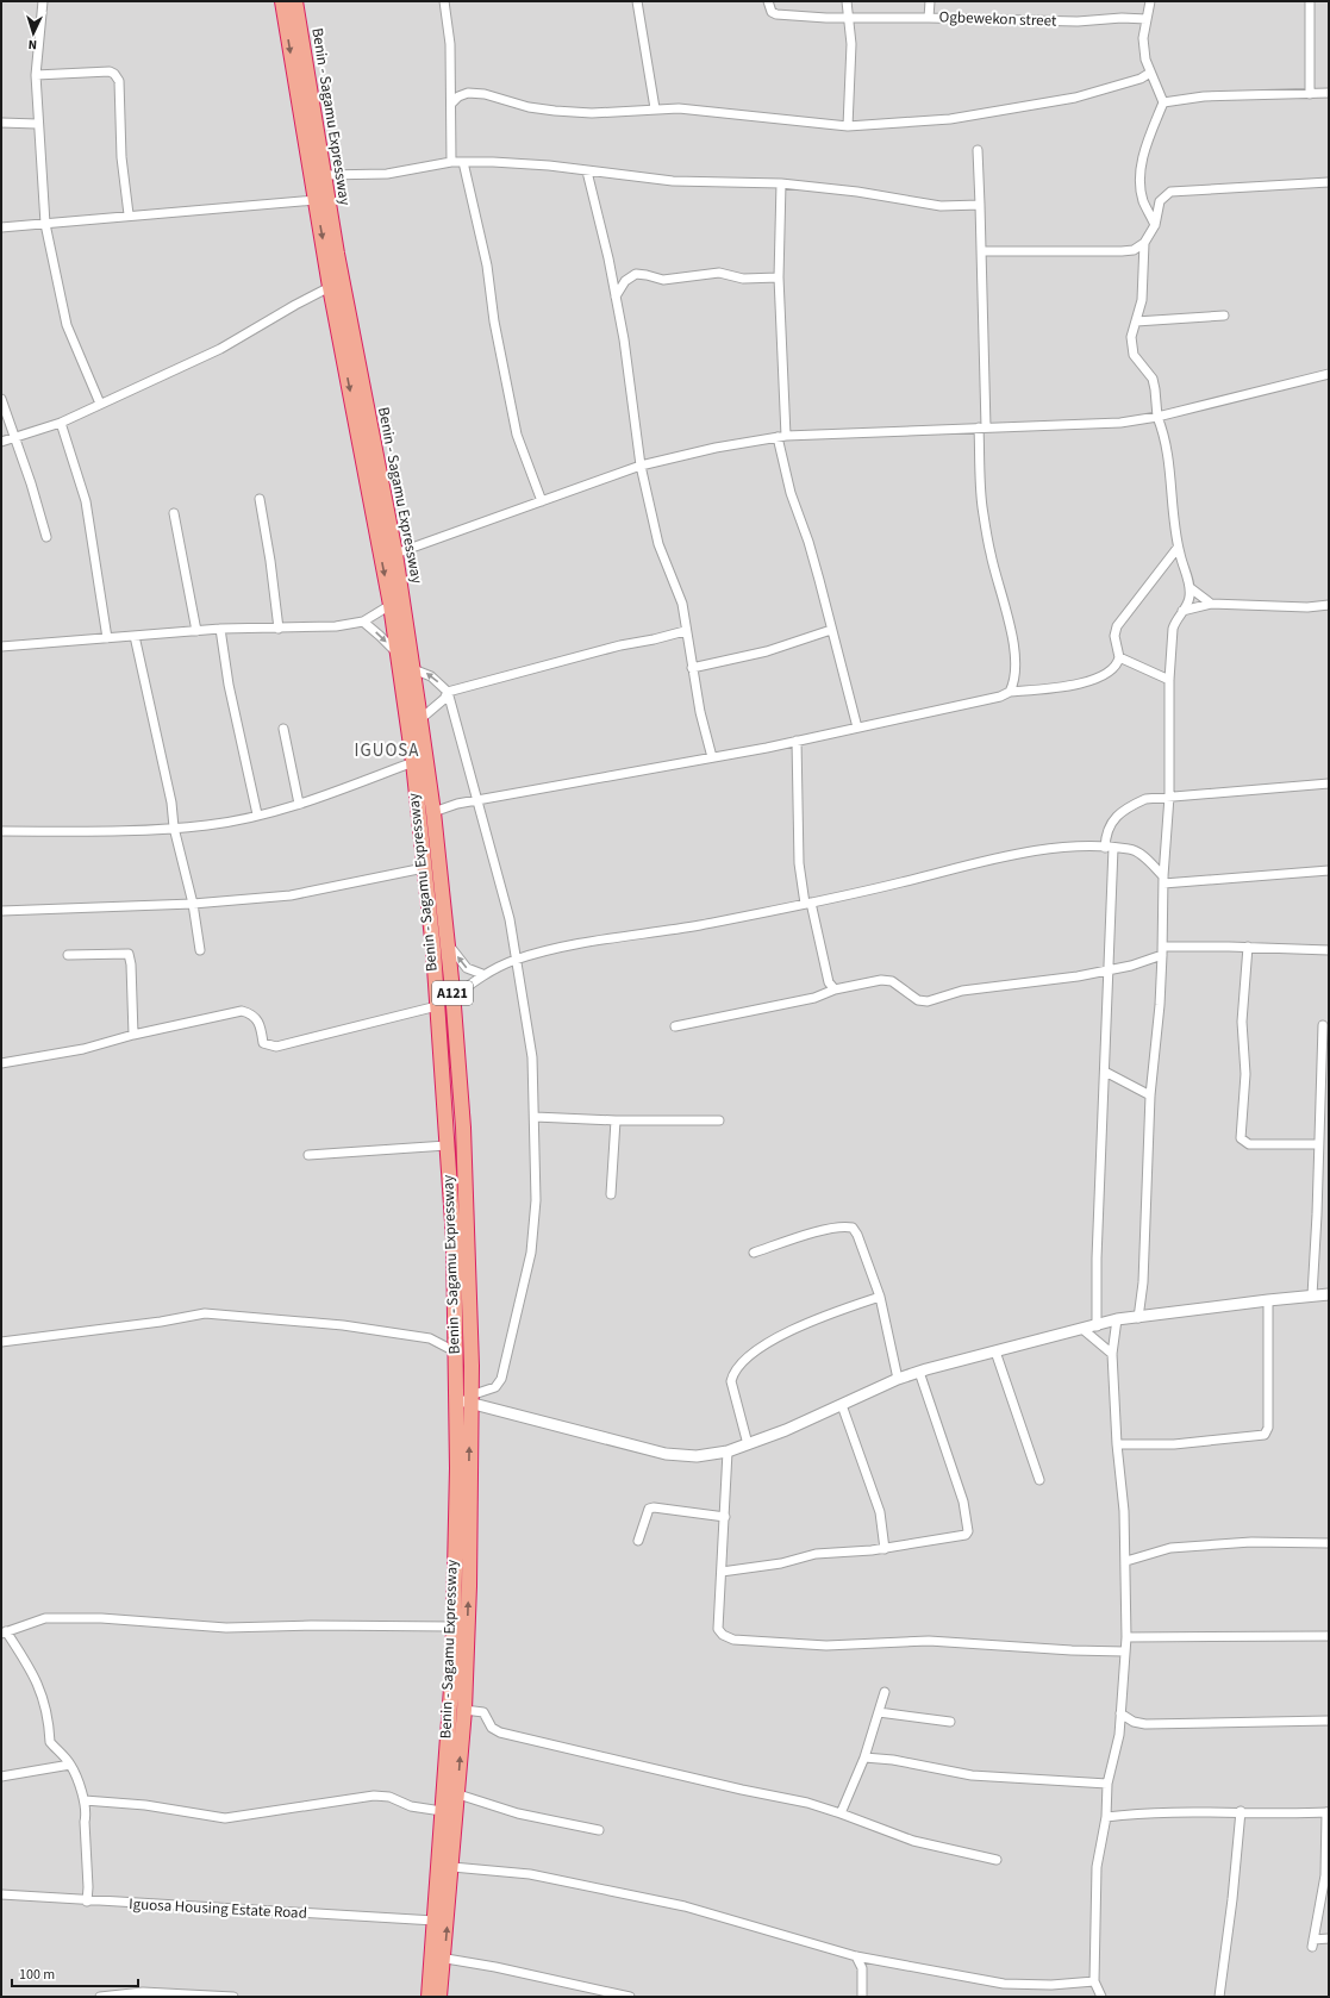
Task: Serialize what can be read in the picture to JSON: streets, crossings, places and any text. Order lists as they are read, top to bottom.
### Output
{
  "streets": {
    "highway": ["Benin - Sagamu Expressway", "A121"],
    "street": ["Ogbewekon street", "Iguosa Housing Estate Road"]
  },
  "crossings": [
    ["Benin - Sagamu Expressway", "A121"],
    ["A121", "Iguosa Housing Estate Road"]
  ],
  "districts": ["IGUOSA"],
  "scale_bar": "100 m",
  "north": "bottom"
}
